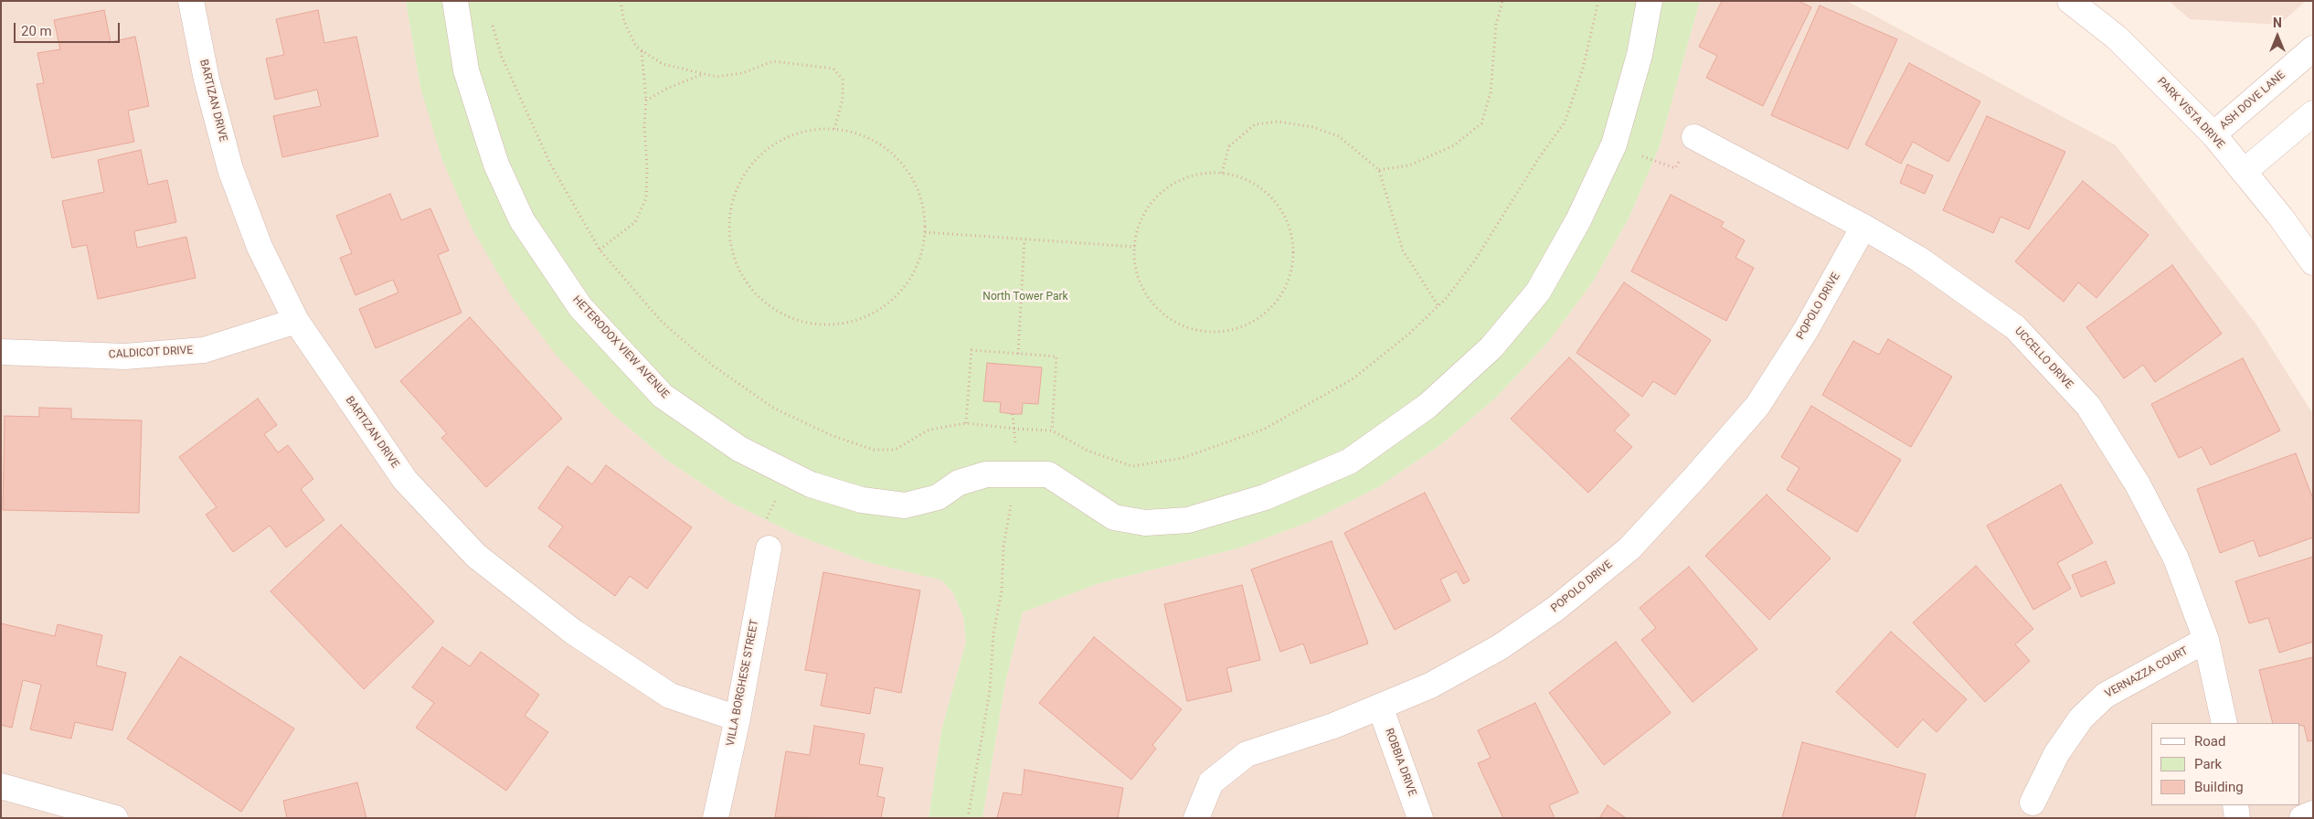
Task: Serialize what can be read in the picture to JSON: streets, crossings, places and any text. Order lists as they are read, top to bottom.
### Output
{
  "streets": {
    "street": [
      "BARTIZAN DRIVE",
      "ASH DOVE LANE",
      "PARK VISTA DRIVE",
      "POPOLO DRIVE",
      "HETERODOX VIEW AVENUE",
      "CALDICOT DRIVE",
      "UCCELLO DRIVE",
      "VERNAZZA COURT",
      "VILLA BORGHESE STREET",
      "ROBBIA DRIVE"
    ]
  },
  "crossings": [
    ["BARTIZAN DRIVE", "CALDICOT DRIVE"],
    ["BARTIZAN DRIVE", "VILLA BORGHESE STREET"],
    ["ASH DOVE LANE", "PARK VISTA DRIVE"],
    ["POPOLO DRIVE", "UCCELLO DRIVE"],
    ["POPOLO DRIVE", "ROBBIA DRIVE"],
    ["UCCELLO DRIVE", "VERNAZZA COURT"]
  ],
  "parks": ["North Tower Park"],
  "legend": ["Road", "Park", "Building"],
  "scale_bar": "20 m",
  "north": "top"
}
